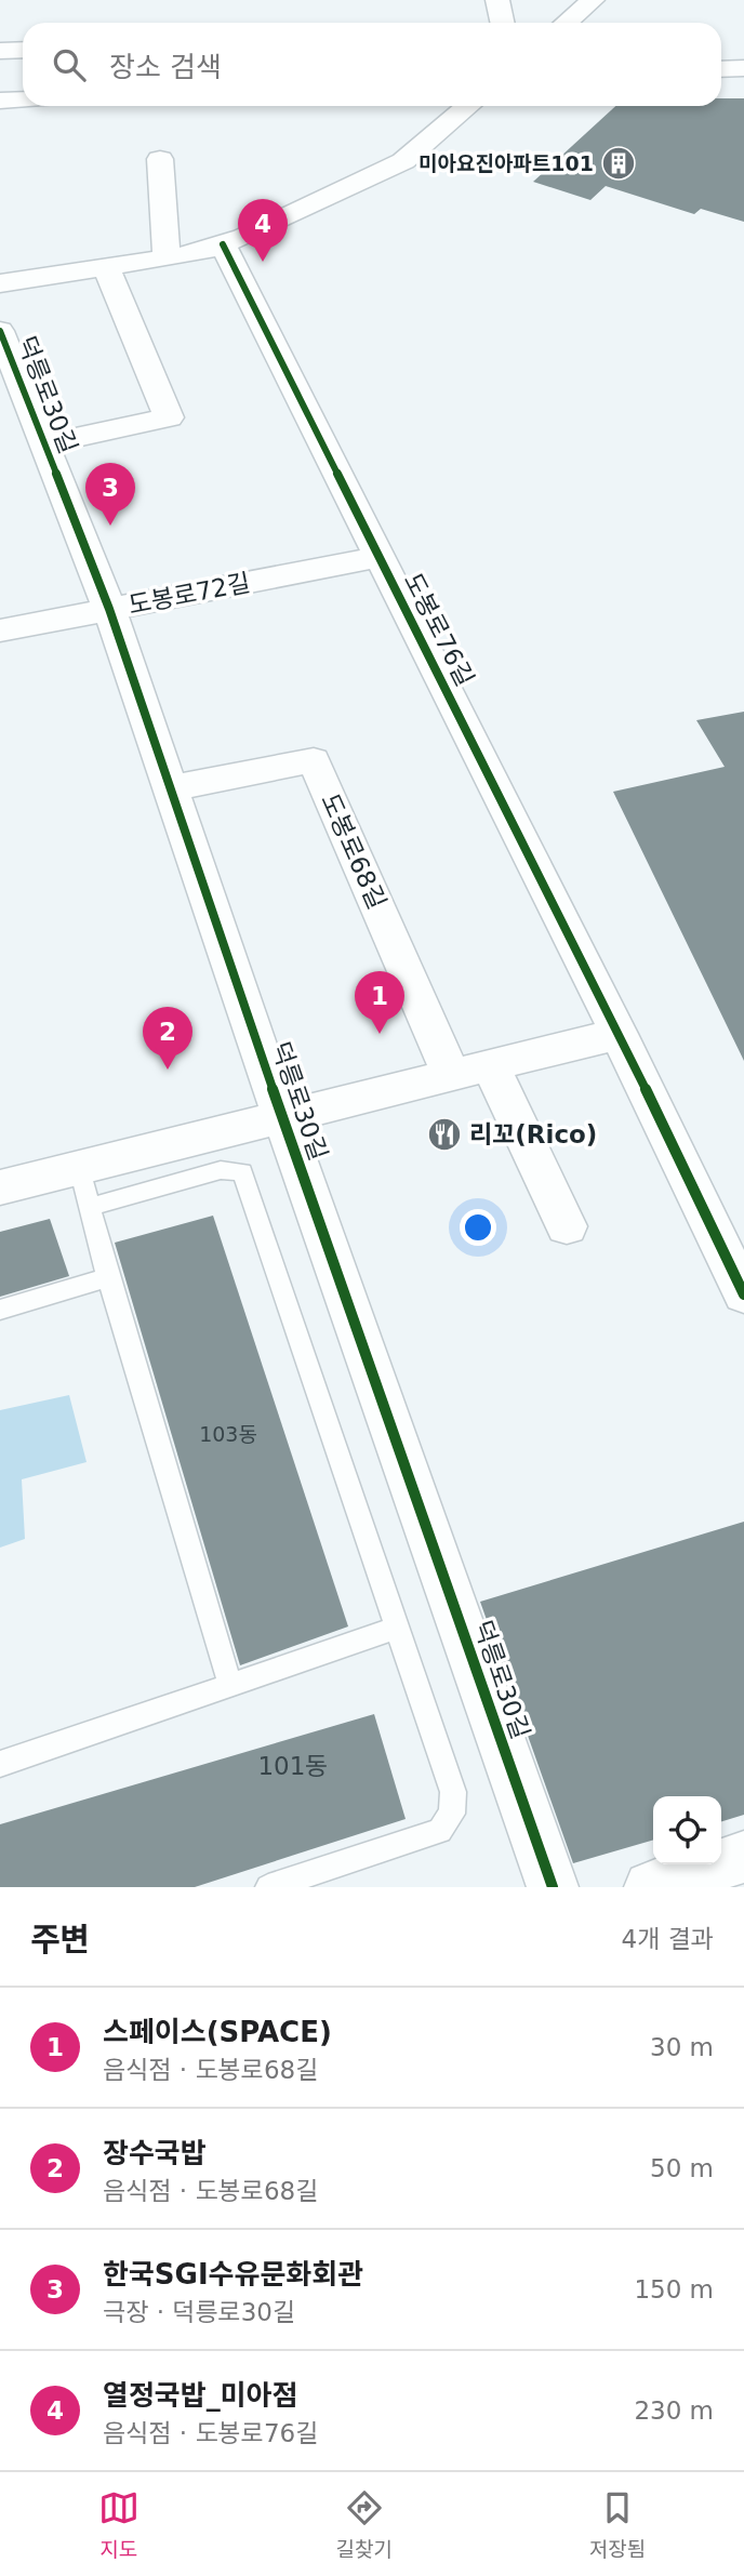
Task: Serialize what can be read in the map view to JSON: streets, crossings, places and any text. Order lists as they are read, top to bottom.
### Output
{
  "streets": {
    "street": [
      "덕릉로30길",
      "도봉로72길",
      "도봉로76길",
      "도봉로68길"
    ]
  },
  "crossings": [
    ["덕릉로30길", "도봉로72길"],
    ["덕릉로30길", "도봉로68길"],
    ["도봉로72길", "도봉로76길"]
  ],
  "places": {
    "building": ["미아요진아파트101"],
    "restaurant": ["리꼬(Rico)"]
  },
  "house_numbers": ["103동", "101동"],
  "page": {
    "search": "장소 검색",
    "pins": [
      "4",
      "3",
      "1",
      "2"
    ],
    "heading": ["주변", "4개 결과"],
    "list": [
      {
        "mark": "1",
        "name": "스페이스(SPACE)",
        "note": "음식점 · 도봉로68길",
        "value": "30 m"
      },
      {
        "mark": "2",
        "name": "장수국밥",
        "note": "음식점 · 도봉로68길",
        "value": "50 m"
      },
      {
        "mark": "3",
        "name": "한국SGI수유문화회관",
        "note": "극장 · 덕릉로30길",
        "value": "150 m"
      },
      {
        "mark": "4",
        "name": "열정국밥_미아점",
        "note": "음식점 · 도봉로76길",
        "value": "230 m"
      }
    ],
    "nav": ["지도", "길찾기", "저장됨"]
  }
}
